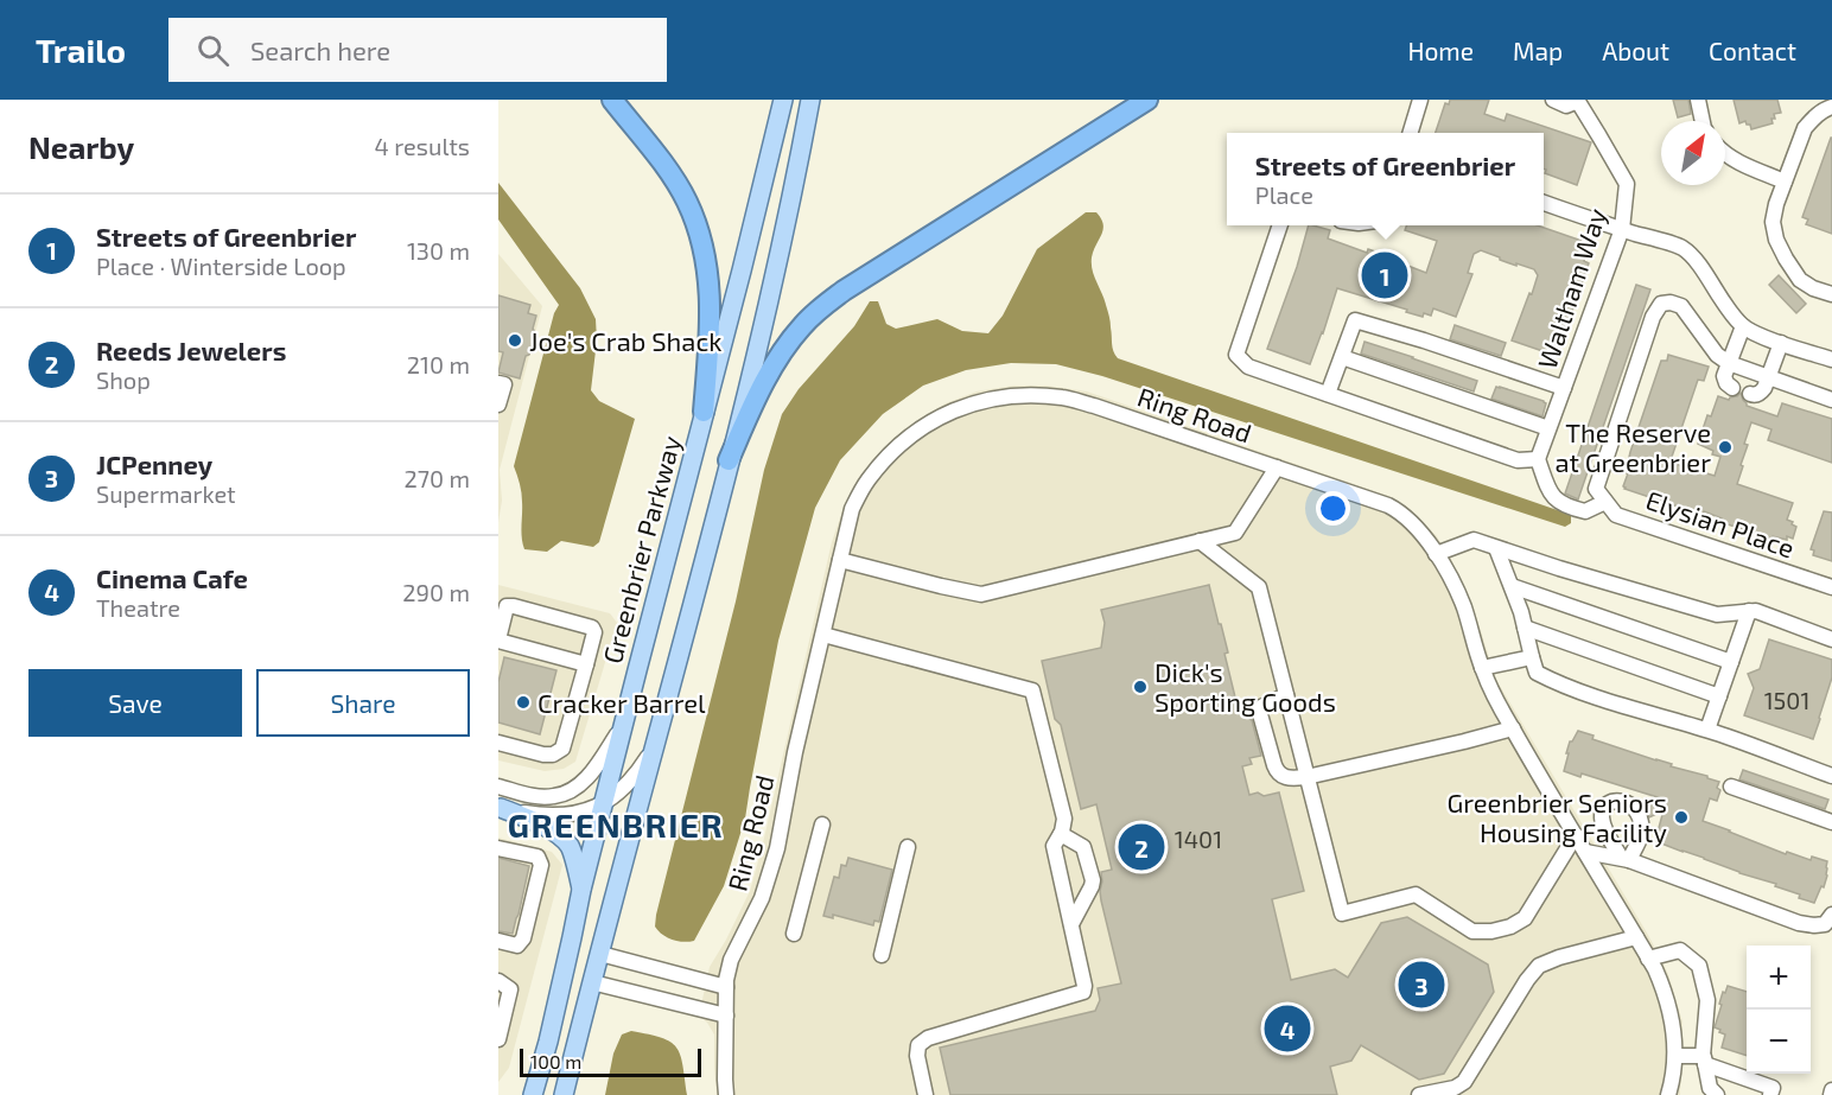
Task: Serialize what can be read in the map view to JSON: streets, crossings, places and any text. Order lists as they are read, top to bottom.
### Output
{
  "streets": {
    "main road": ["Greenbrier Parkway"],
    "street": ["Waltham Way", "Ring Road", "Elysian Place"]
  },
  "districts": ["GREENBRIER"],
  "places": [
    "Joe's Crab Shack",
    "The Reserve at Greenbrier",
    "Dick's Sporting Goods",
    "Cracker Barrel",
    "Greenbrier Seniors Housing Facility"
  ],
  "house_numbers": ["1501", "1401"],
  "scale_bar": "100 m",
  "north": "top right",
  "page": {
    "header": "Trailo",
    "search": "Search here",
    "nav": [
      "Home",
      "Map",
      "About",
      "Contact"
    ],
    "heading": ["Nearby", "4 results"],
    "popup": ["Streets of Greenbrier", "Place"],
    "list": [
      {
        "mark": "1",
        "name": "Streets of Greenbrier",
        "note": "Place · Winterside Loop",
        "value": "130 m"
      },
      {
        "mark": "2",
        "name": "Reeds Jewelers",
        "note": "Shop",
        "value": "210 m"
      },
      {
        "mark": "3",
        "name": "JCPenney",
        "note": "Supermarket",
        "value": "270 m"
      },
      {
        "mark": "4",
        "name": "Cinema Cafe",
        "note": "Theatre",
        "value": "290 m"
      }
    ],
    "pins": [
      "1",
      "2",
      "3",
      "4"
    ],
    "buttons": ["Save", "Share"],
    "map_buttons": ["+", "−"],
    "scale": "100 m"
  }
}
